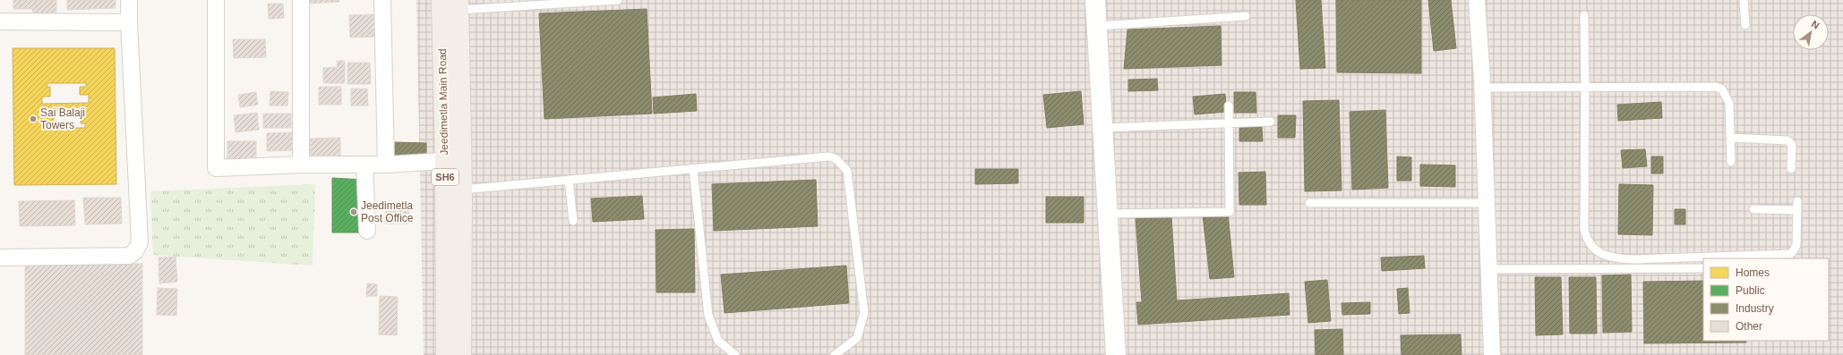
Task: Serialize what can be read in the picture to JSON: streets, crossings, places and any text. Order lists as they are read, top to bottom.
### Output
{
  "streets": {
    "main road": ["Jeedimetla Main Road", "SH6"]
  },
  "places": ["Sai Balaji Towers", "Jeedimetla Post Office"],
  "legend": [
    "Homes",
    "Public",
    "Industry",
    "Other"
  ],
  "north": "top right"
}
